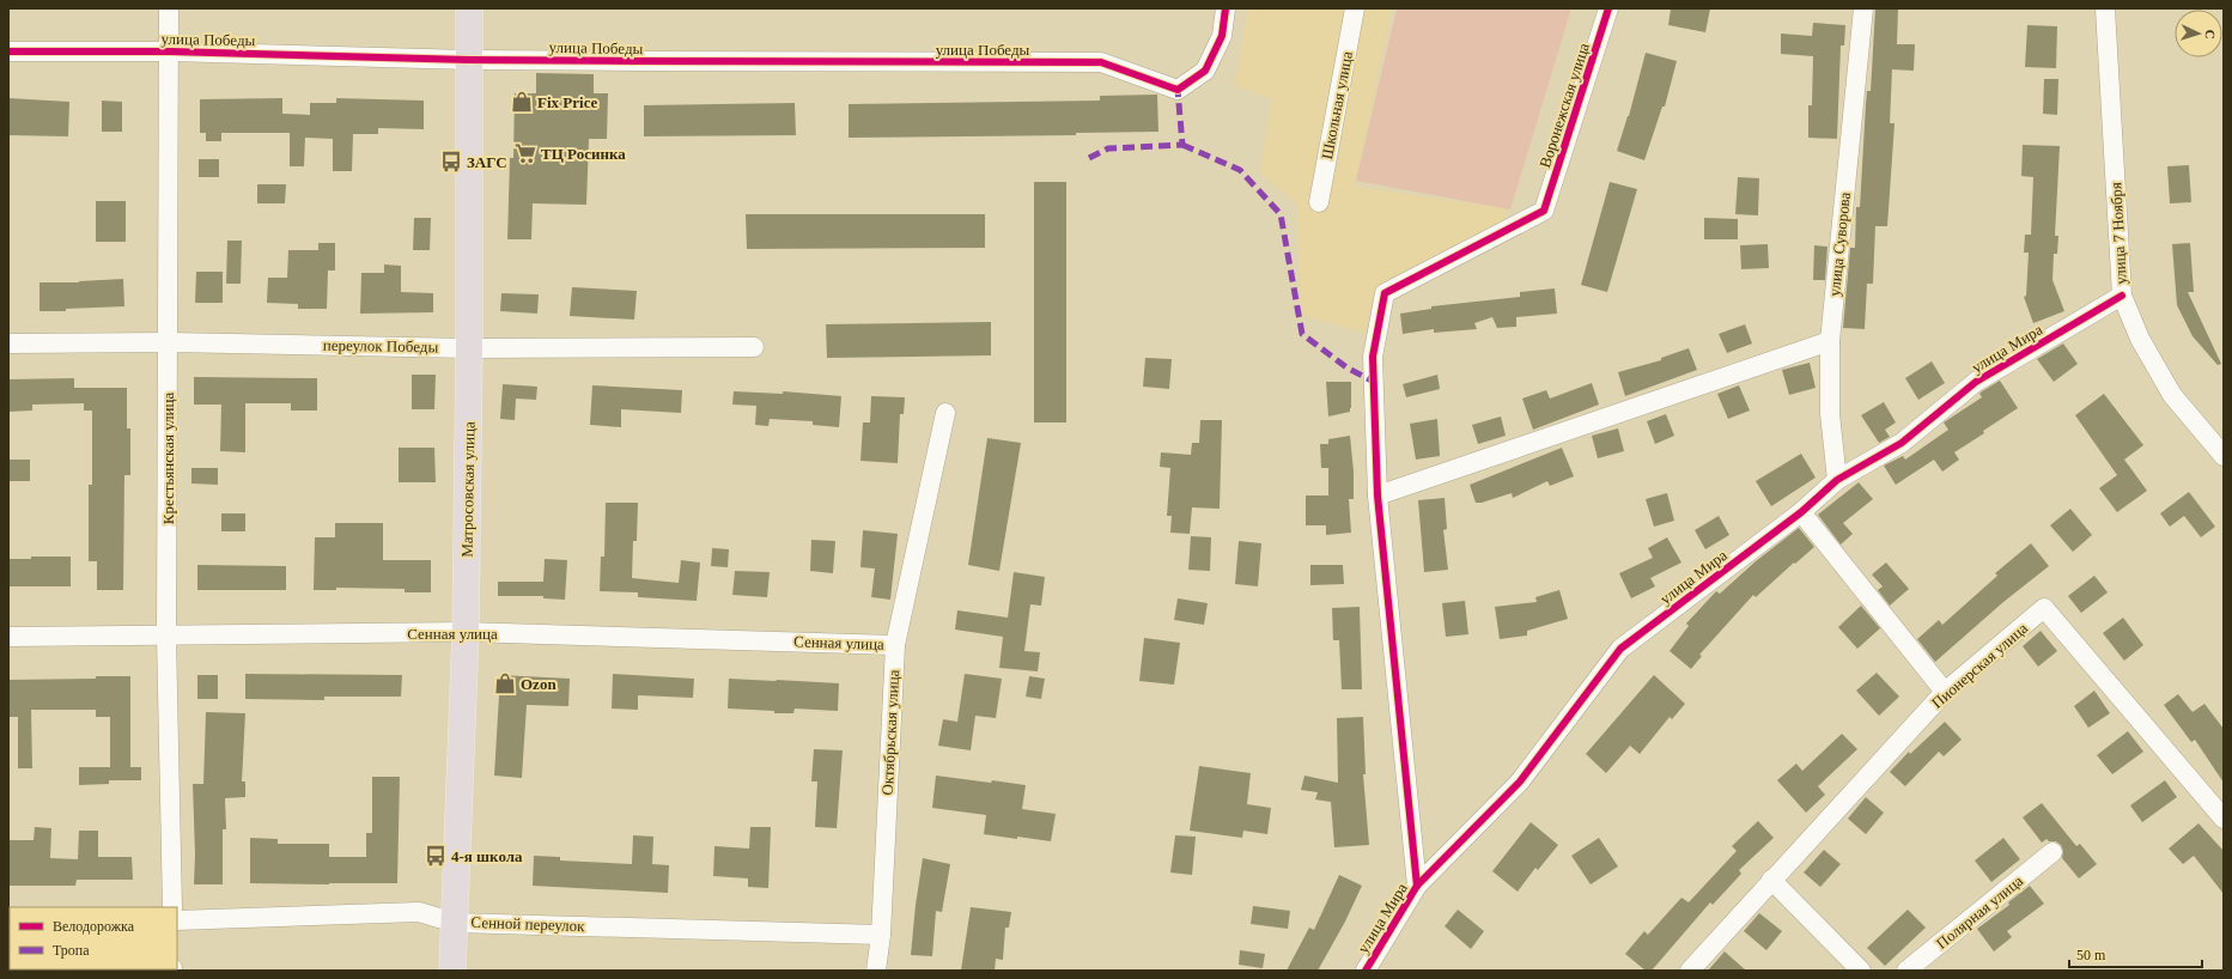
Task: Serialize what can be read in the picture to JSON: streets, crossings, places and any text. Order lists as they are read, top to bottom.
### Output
{
  "streets": {
    "highway": ["Матросовская улица"],
    "street": [
      "улица Победы",
      "Школьная улица",
      "Воронежская улица",
      "улица 7 Ноября",
      "улица Суворова",
      "переулок Победы",
      "улица Мира",
      "Крестьянская улица",
      "Сенная улица",
      "Пионерская улица",
      "Октябрьская улица",
      "Полярная улица",
      "Сенной переулок"
    ]
  },
  "crossings": [
    ["улица Победы", "Крестьянская улица"],
    ["улица Победы", "Матросовская улица"],
    ["улица 7 Ноября", "улица Мира"],
    ["улица Суворова", "улица Мира"],
    ["переулок Победы", "Крестьянская улица"],
    ["переулок Победы", "Матросовская улица"],
    ["Крестьянская улица", "Сенная улица"],
    ["Матросовская улица", "Сенная улица"],
    ["Матросовская улица", "Сенной переулок"],
    ["Сенная улица", "Октябрьская улица"],
    ["Октябрьская улица", "Сенной переулок"]
  ],
  "places": {
    "shop": ["Fix Price", "Ozon"],
    "supermarket": ["ТЦ Росинка"],
    "bus stop": ["ЗАГС", "4-я школа"]
  },
  "legend": ["Велодорожка", "Тропа"],
  "scale_bar": "50 m",
  "north": "right"
}
